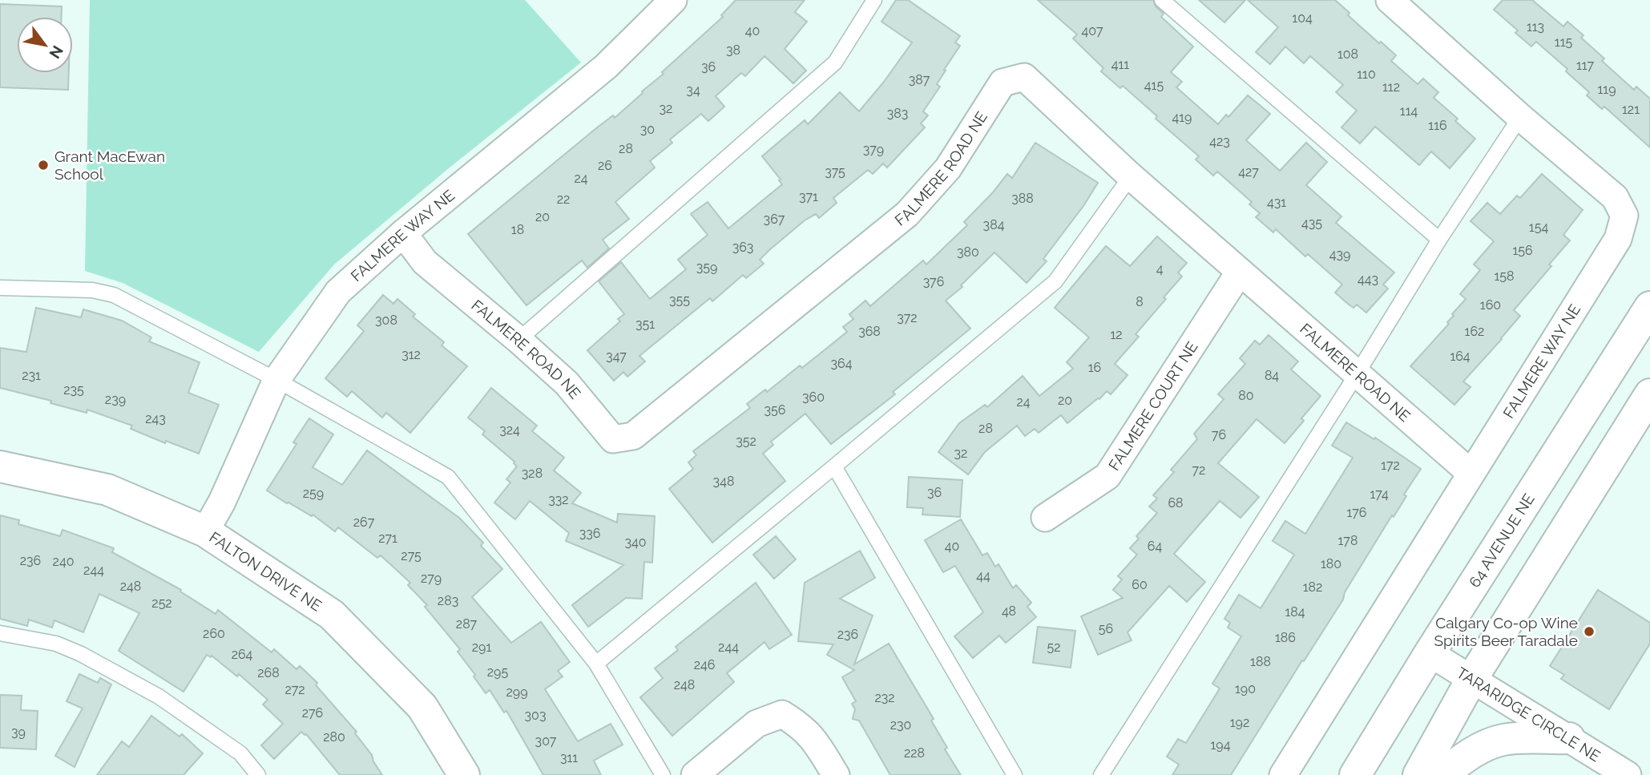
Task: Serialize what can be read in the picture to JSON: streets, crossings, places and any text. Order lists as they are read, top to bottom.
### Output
{
  "streets": {
    "main road": ["64 AVENUE NE", "FALTON DRIVE NE"],
    "street": [
      "FALMERE ROAD NE",
      "FALMERE WAY NE",
      "FALMERE COURT NE",
      "TARARIDGE CIRCLE NE"
    ]
  },
  "crossings": [
    ["FALMERE ROAD NE", "FALMERE WAY NE"],
    ["FALMERE ROAD NE", "FALMERE COURT NE"],
    ["FALMERE WAY NE", "FALTON DRIVE NE"],
    ["64 AVENUE NE", "TARARIDGE CIRCLE NE"]
  ],
  "places": ["Grant MacEwan School", "Calgary Co-op Wine Spirits Beer Taradale"],
  "house_numbers": [
    "104",
    "113",
    "40",
    "407",
    "115",
    "38",
    "108",
    "411",
    "117",
    "36",
    "110",
    "387",
    "415",
    "112",
    "119",
    "34",
    "32",
    "121",
    "114",
    "383",
    "419",
    "116",
    "30",
    "423",
    "28",
    "379",
    "26",
    "375",
    "427",
    "24",
    "371",
    "388",
    "22",
    "431",
    "20",
    "367",
    "435",
    "384",
    "154",
    "18",
    "363",
    "156",
    "380",
    "439",
    "359",
    "4",
    "158",
    "443",
    "376",
    "355",
    "8",
    "160",
    "372",
    "308",
    "351",
    "368",
    "162",
    "12",
    "312",
    "347",
    "164",
    "364",
    "16",
    "231",
    "84",
    "235",
    "80",
    "360",
    "239",
    "20",
    "24",
    "356",
    "243",
    "28",
    "324",
    "76",
    "352",
    "32",
    "172",
    "72",
    "328",
    "348",
    "36",
    "259",
    "174",
    "332",
    "68",
    "176",
    "267",
    "336",
    "271",
    "178",
    "340",
    "40",
    "64",
    "275",
    "236",
    "240",
    "180",
    "244",
    "44",
    "279",
    "60",
    "248",
    "182",
    "283",
    "252",
    "48",
    "184",
    "287",
    "56",
    "260",
    "236",
    "186",
    "291",
    "244",
    "52",
    "264",
    "188",
    "246",
    "295",
    "268",
    "248",
    "190",
    "272",
    "299",
    "232",
    "276",
    "303",
    "192",
    "230",
    "39",
    "280",
    "307",
    "194",
    "228",
    "311"
  ],
  "north": "bottom right"
}
